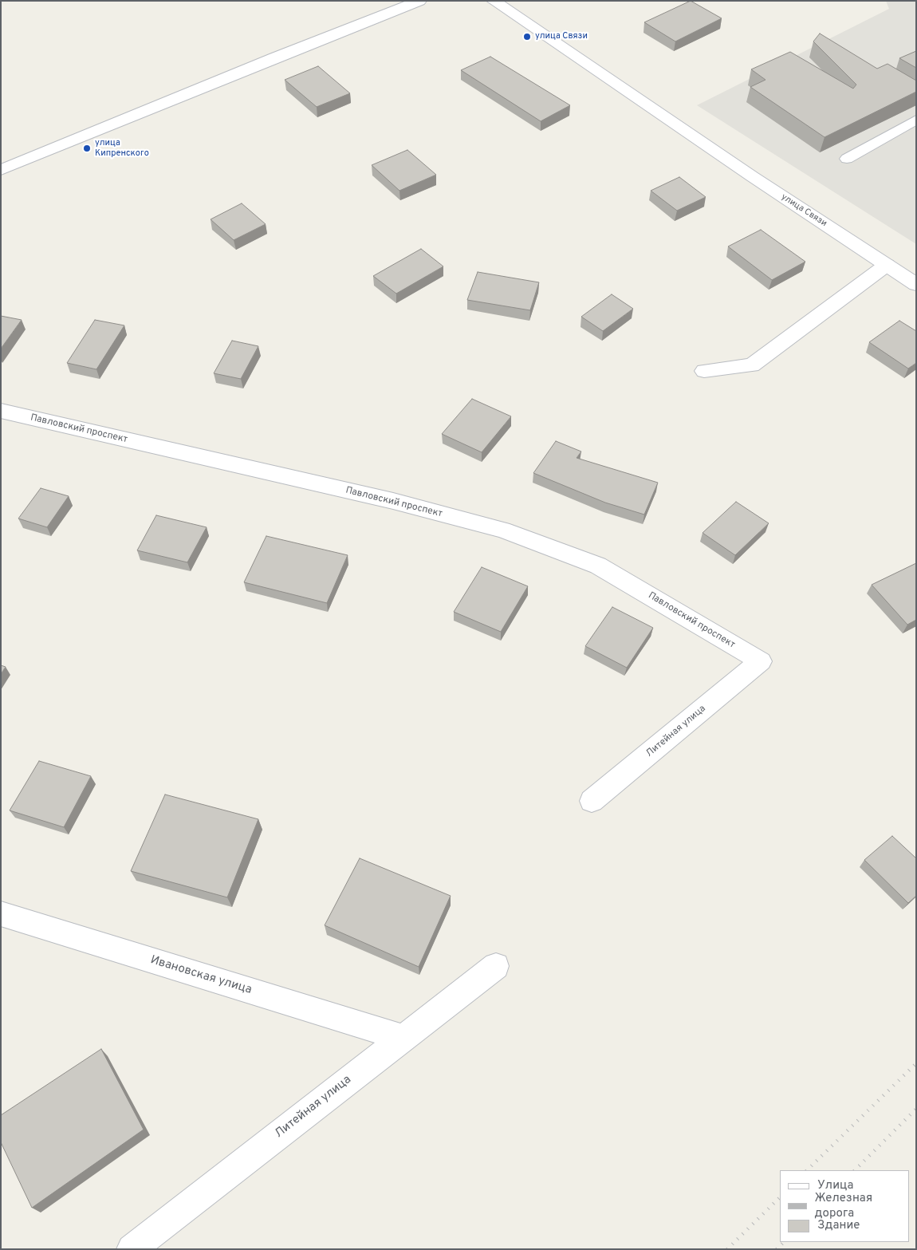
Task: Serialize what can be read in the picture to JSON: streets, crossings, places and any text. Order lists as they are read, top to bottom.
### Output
{
  "streets": {
    "street": [
      "улица Связи",
      "Павловский проспект",
      "Литейная улица",
      "Ивановская улица"
    ]
  },
  "crossings": [
    ["Павловский проспект", "Литейная улица"],
    ["Литейная улица", "Ивановская улица"]
  ],
  "places": ["улица Связи", "улица Кипренского"],
  "legend": ["Улица", "Железная дорога", "Здание"]
}
